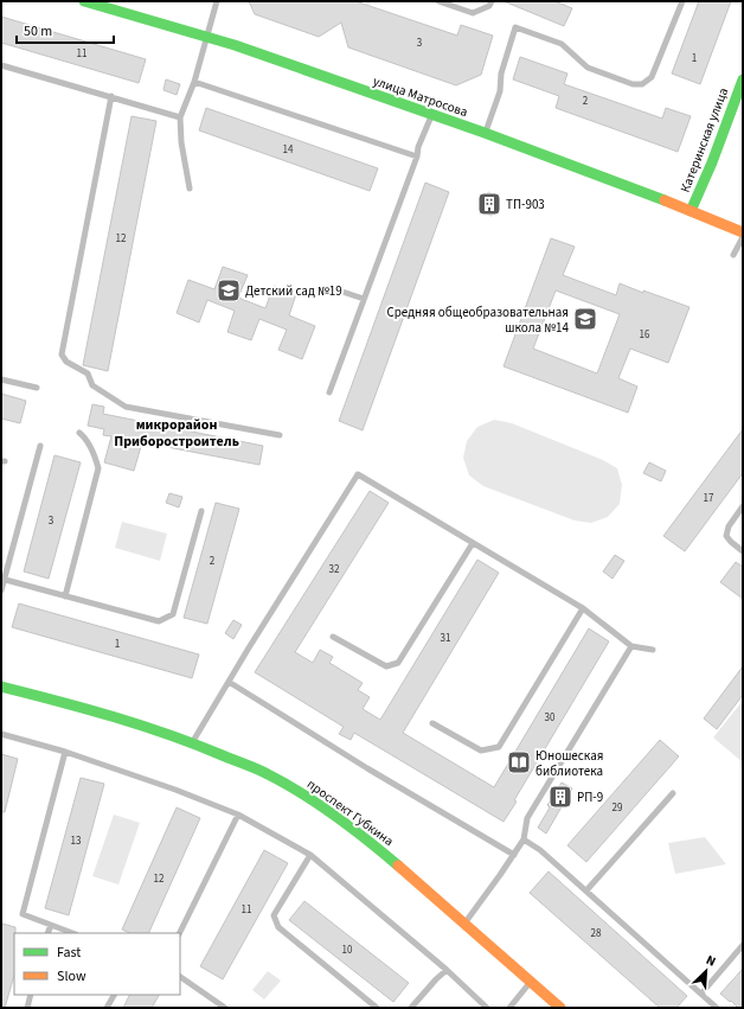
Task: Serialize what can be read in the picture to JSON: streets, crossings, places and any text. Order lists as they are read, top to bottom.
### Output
{
  "streets": {
    "main road": ["улица Матросова", "Катеринская улица", "проспект Губкина"]
  },
  "crossings": [
    ["улица Матросова", "Катеринская улица"]
  ],
  "districts": ["микрорайон Приборостроитель"],
  "places": {
    "building": ["ТП-903", "РП-9"],
    "school or university": ["Детский сад №19", "Средняя общеобразовательная школа №14"],
    "library": ["Юношеская библиотека"]
  },
  "house_numbers": [
    "3",
    "11",
    "1",
    "2",
    "14",
    "12",
    "16",
    "17",
    "3",
    "2",
    "32",
    "31",
    "1",
    "30",
    "29",
    "13",
    "12",
    "11",
    "28",
    "10"
  ],
  "legend": ["Fast", "Slow"],
  "scale_bar": "50 m",
  "north": "top right"
}
